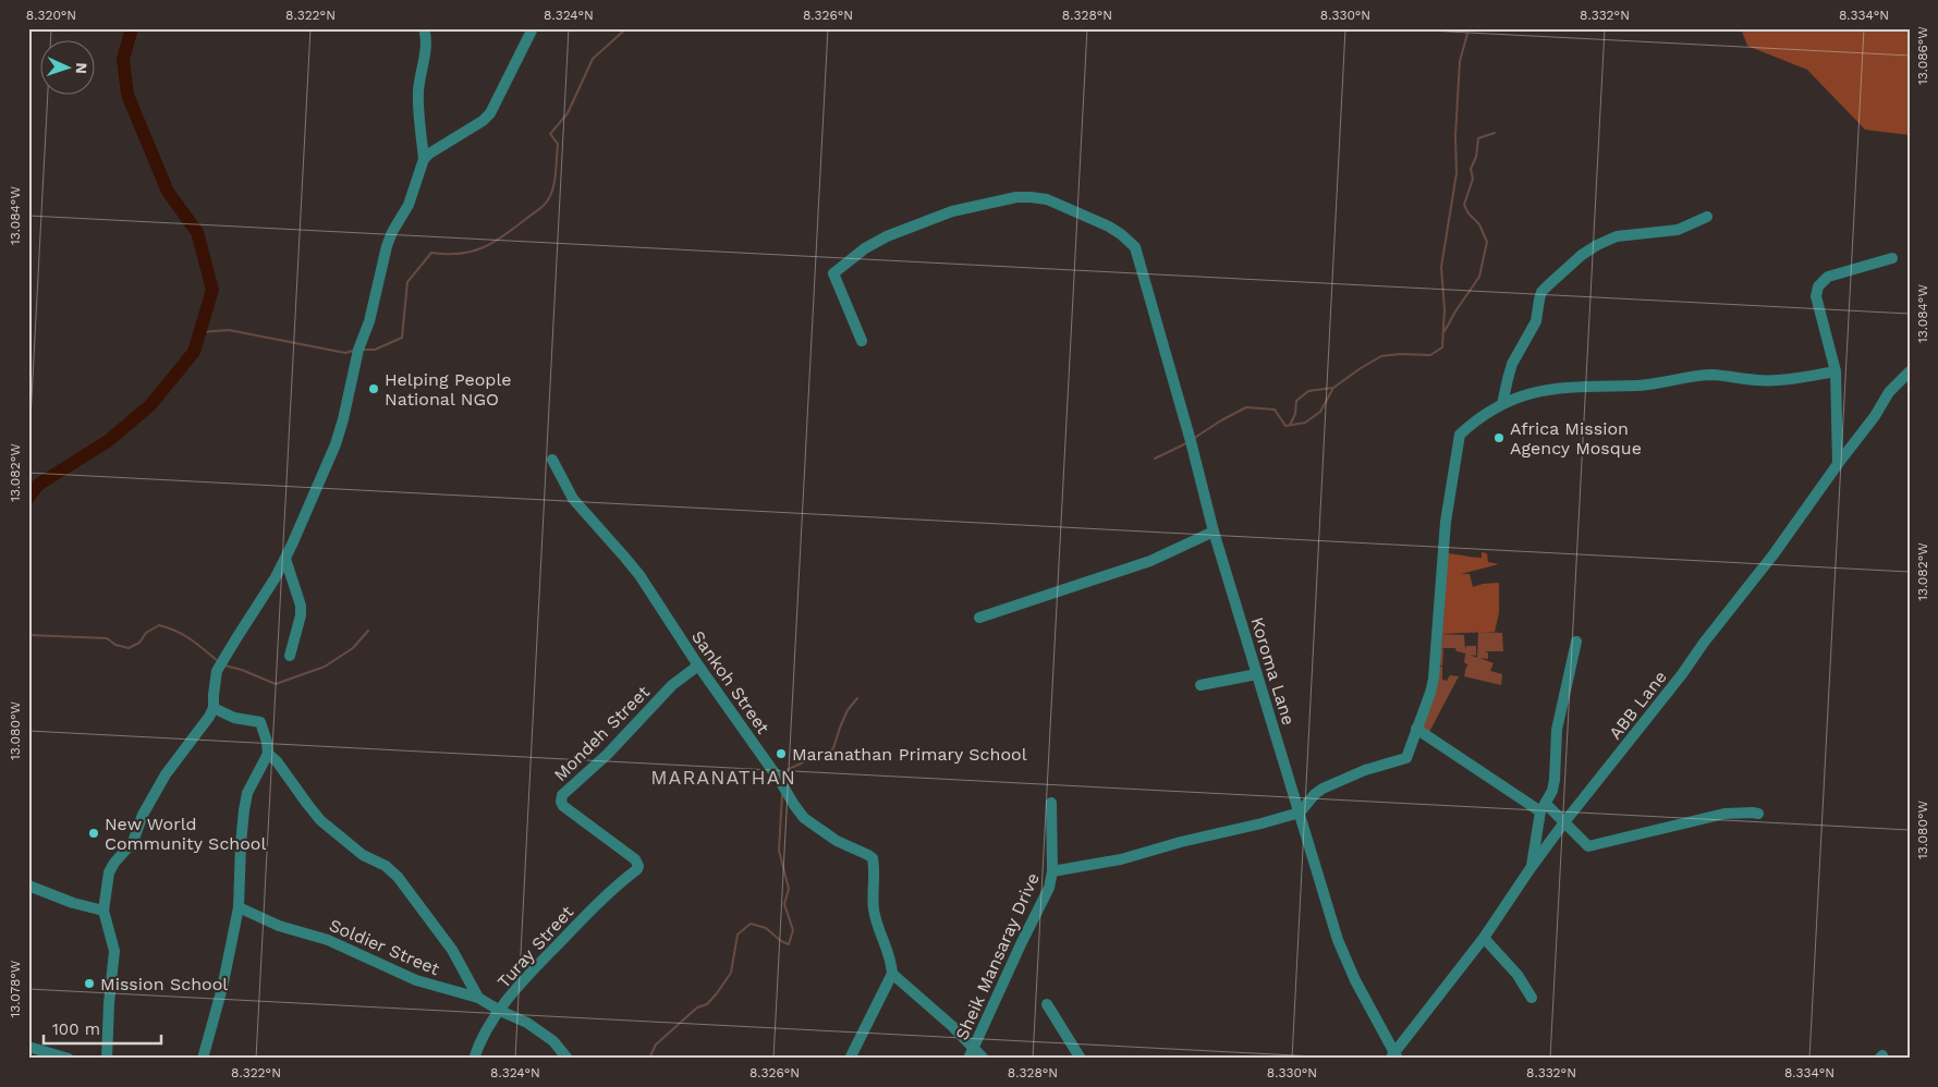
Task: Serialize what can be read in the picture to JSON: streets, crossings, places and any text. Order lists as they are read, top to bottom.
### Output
{
  "streets": {
    "street": [
      "Koroma Lane",
      "Sankoh Street",
      "ABB Lane",
      "Mondeh Street",
      "Soldier Street",
      "Turay Street",
      "Sheik Mansaray Drive"
    ]
  },
  "crossings": [
    ["Koroma Lane", "ABB Lane"],
    ["Sankoh Street", "Mondeh Street"],
    ["Mondeh Street", "Turay Street"],
    ["Soldier Street", "Turay Street"]
  ],
  "districts": ["MARANATHAN"],
  "places": [
    "Helping People National NGO",
    "Africa Mission Agency Mosque",
    "Maranathan Primary School",
    "New World Community School",
    "Mission School"
  ],
  "scale_bar": "100 m",
  "north": "right",
  "coordinates": [
    "8.320°N",
    "8.322°N",
    "8.324°N",
    "8.326°N",
    "8.328°N",
    "8.330°N",
    "8.332°N",
    "8.334°N",
    "13.086°W",
    "13.084°W",
    "13.082°W",
    "13.080°W",
    "13.078°W"
  ]
}
